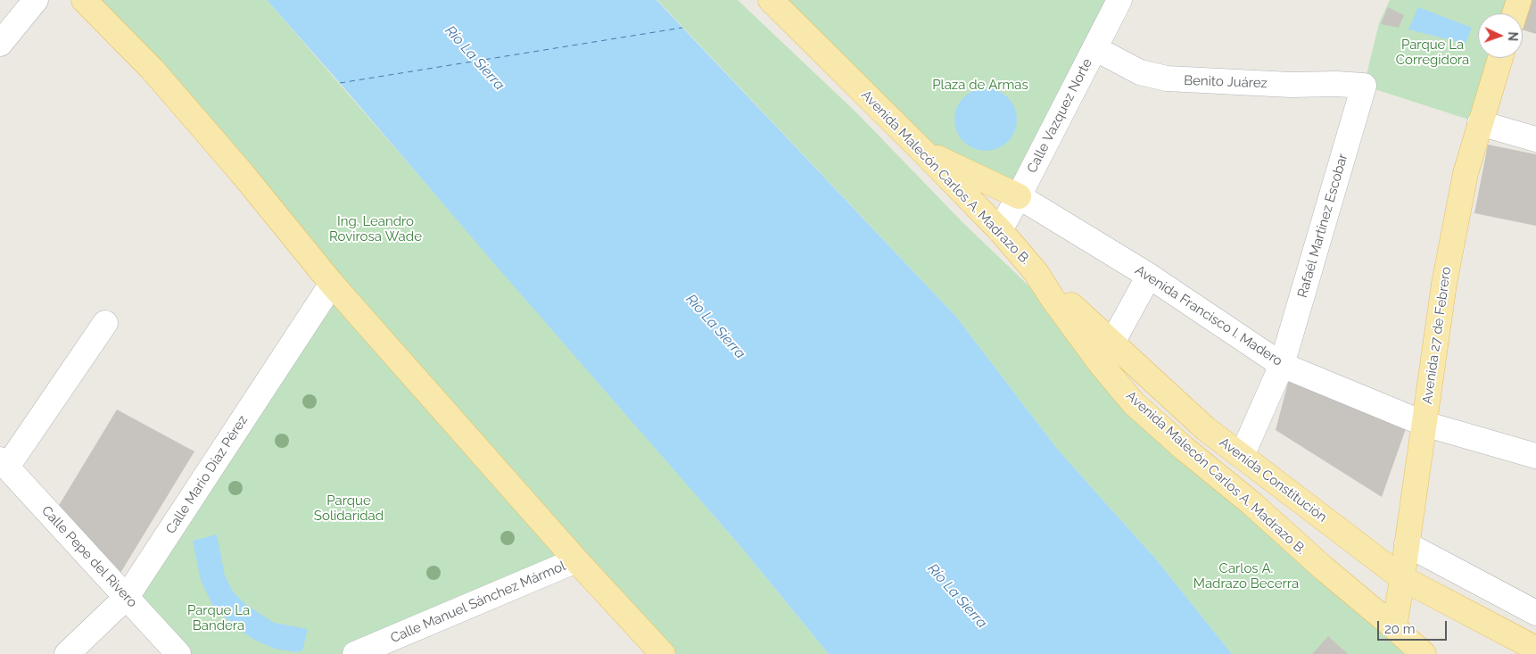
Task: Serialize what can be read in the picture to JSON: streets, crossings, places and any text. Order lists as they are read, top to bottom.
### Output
{
  "streets": {
    "main road": [
      "Avenida Malecón Carlos A. Madrazo B.",
      "Avenida Francisco I. Madero",
      "Avenida 27 de Febrero",
      "Avenida Constitución"
    ],
    "street": [
      "Benito Juárez",
      "Calle Vazquez Norte",
      "Rafaél Martínez Escobar",
      "Calle Mario Díaz Pérez",
      "Calle Pepe del Rivero",
      "Calle Manuel Sánchez Mármol"
    ]
  },
  "crossings": [
    ["Benito Juárez", "Calle Vazquez Norte"],
    ["Benito Juárez", "Rafaél Martínez Escobar"],
    ["Calle Vazquez Norte", "Avenida Malecón Carlos A. Madrazo B."],
    ["Calle Vazquez Norte", "Avenida Francisco I. Madero"],
    ["Avenida Malecón Carlos A. Madrazo B.", "Avenida Francisco I. Madero"],
    ["Avenida Malecón Carlos A. Madrazo B.", "Avenida 27 de Febrero"],
    ["Avenida Malecón Carlos A. Madrazo B.", "Avenida Constitución"],
    ["Rafaél Martínez Escobar", "Avenida Francisco I. Madero"],
    ["Rafaél Martínez Escobar", "Avenida Constitución"],
    ["Avenida Francisco I. Madero", "Avenida 27 de Febrero"],
    ["Avenida 27 de Febrero", "Avenida Constitución"],
    ["Calle Mario Díaz Pérez", "Calle Pepe del Rivero"]
  ],
  "water": ["Río La Sierra"],
  "parks": [
    "Parque La Corregidora",
    "Plaza de Armas",
    "Ing. Leandro Rovirosa Wade",
    "Parque Solidaridad",
    "Carlos A. Madrazo Becerra",
    "Parque La Bandera"
  ],
  "scale_bar": "20 m",
  "north": "right"
}
